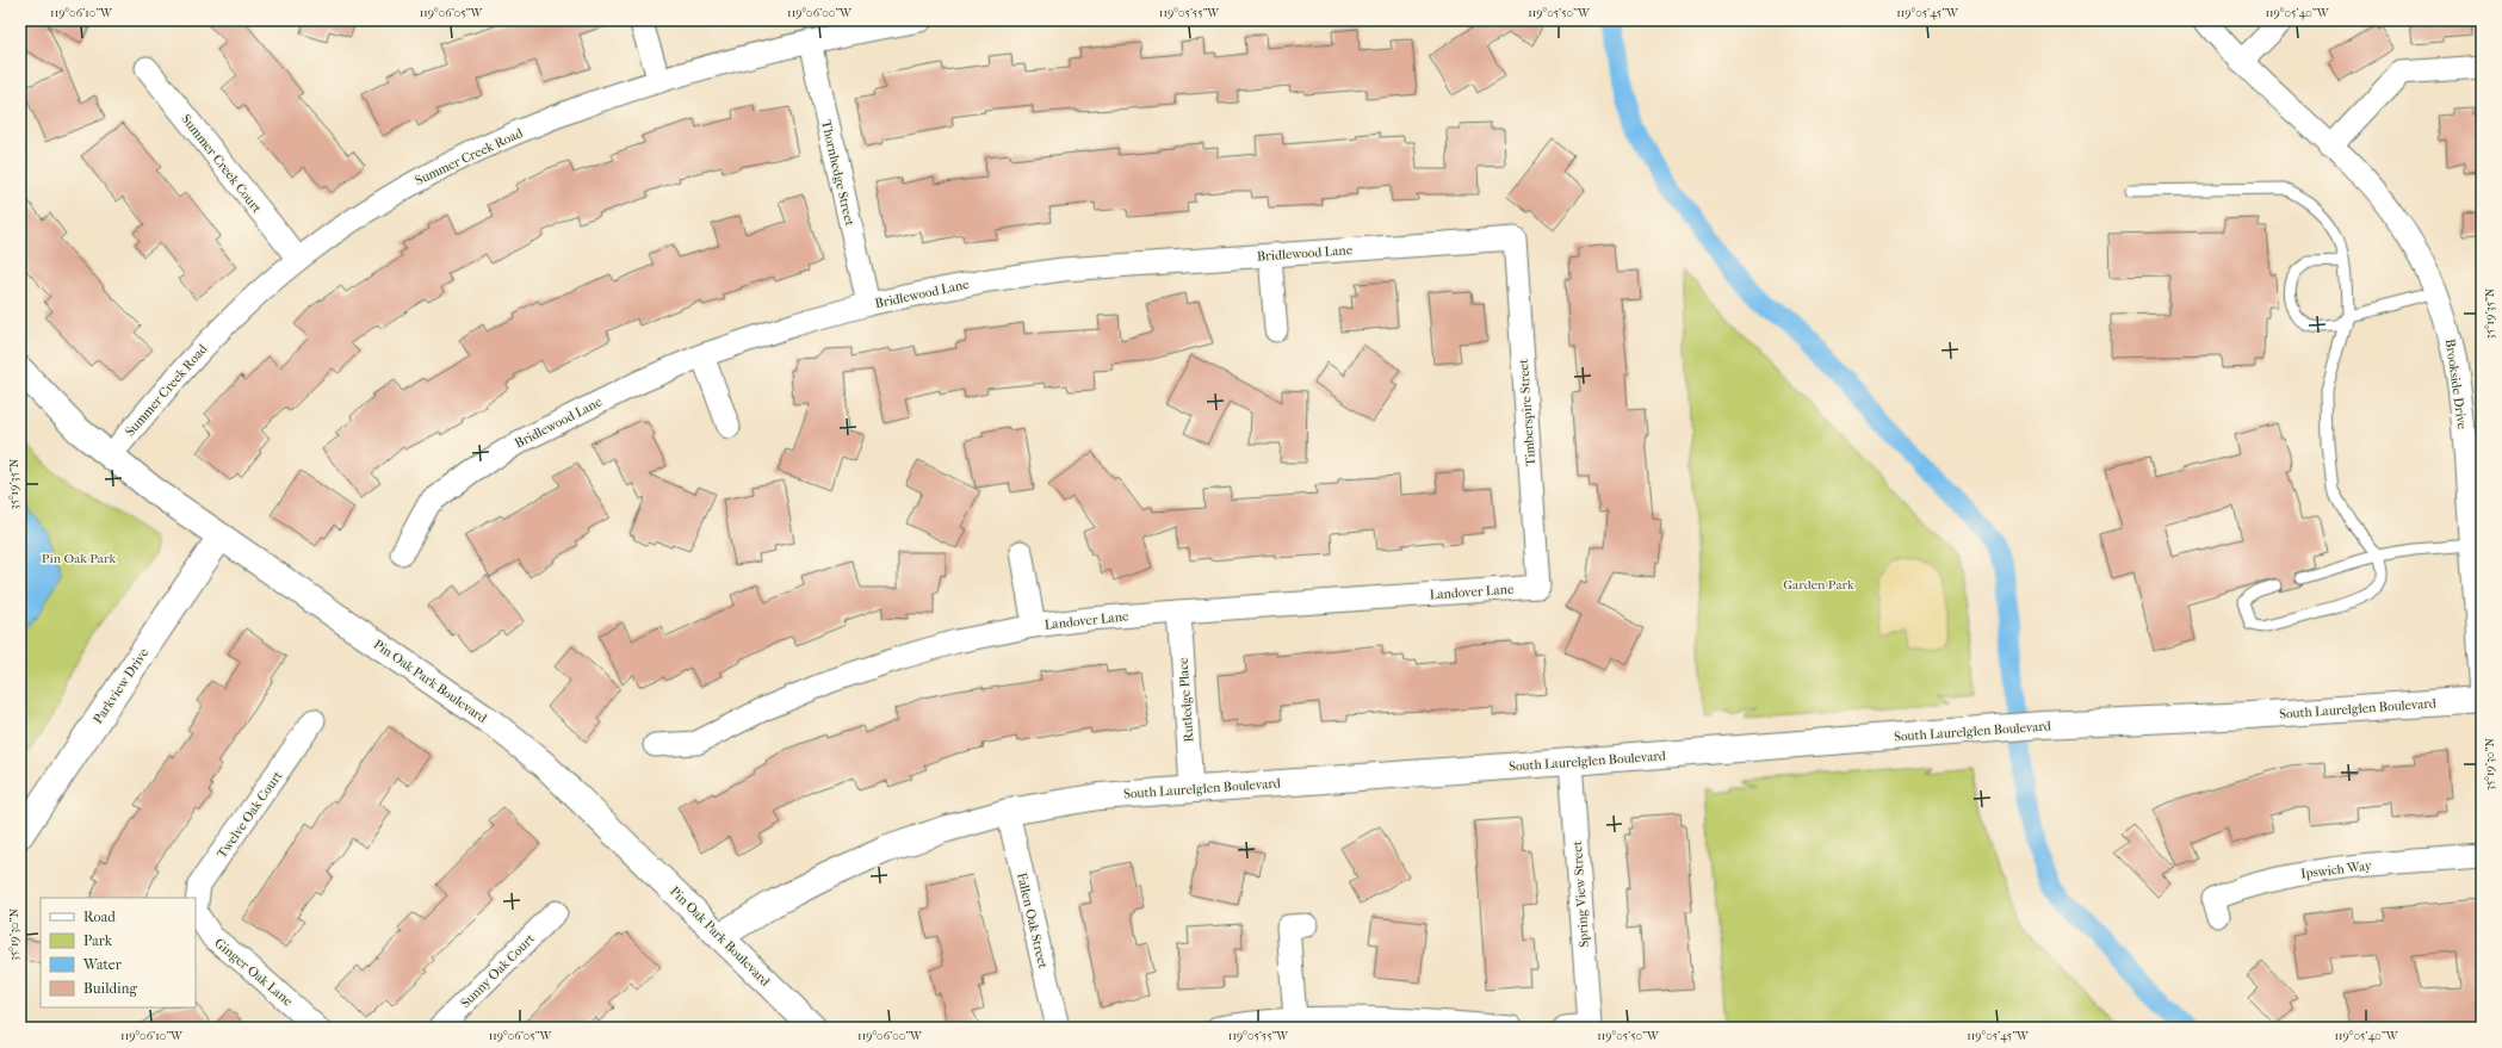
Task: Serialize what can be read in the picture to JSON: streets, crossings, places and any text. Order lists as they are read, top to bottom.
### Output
{
  "streets": {
    "street": [
      "Summer Creek Road",
      "Summer Creek Court",
      "Thornhedge Street",
      "Bridlewood Lane",
      "Brookside Drive",
      "Timberspire Street",
      "Landover Lane",
      "Pin Oak Park Boulevard",
      "Parkview Drive",
      "Rutledge Place",
      "South Laurelglen Boulevard",
      "Twelve Oak Court",
      "Ipswich Way",
      "Spring View Street",
      "Fallen Oak Street",
      "Sunny Oak Court",
      "Ginger Oak Lane"
    ]
  },
  "crossings": [
    ["Summer Creek Road", "Summer Creek Court"],
    ["Summer Creek Road", "Thornhedge Street"],
    ["Summer Creek Road", "Pin Oak Park Boulevard"],
    ["Thornhedge Street", "Bridlewood Lane"],
    ["Bridlewood Lane", "Timberspire Street"],
    ["Timberspire Street", "Landover Lane"],
    ["Landover Lane", "Rutledge Place"],
    ["Pin Oak Park Boulevard", "Parkview Drive"],
    ["Pin Oak Park Boulevard", "South Laurelglen Boulevard"],
    ["Rutledge Place", "South Laurelglen Boulevard"],
    ["South Laurelglen Boulevard", "Spring View Street"],
    ["South Laurelglen Boulevard", "Fallen Oak Street"],
    ["Twelve Oak Court", "Ginger Oak Lane"]
  ],
  "parks": ["Pin Oak Park", "Garden Park"],
  "legend": [
    "Road",
    "Park",
    "Water",
    "Building"
  ],
  "coordinates": [
    "119°06'10\"W",
    "119°06'05\"W",
    "119°06'00\"W",
    "119°05'55\"W",
    "119°05'50\"W",
    "119°05'45\"W",
    "119°05'40\"W",
    "35°19'35\"N",
    "35°19'30\"N"
  ]
}
